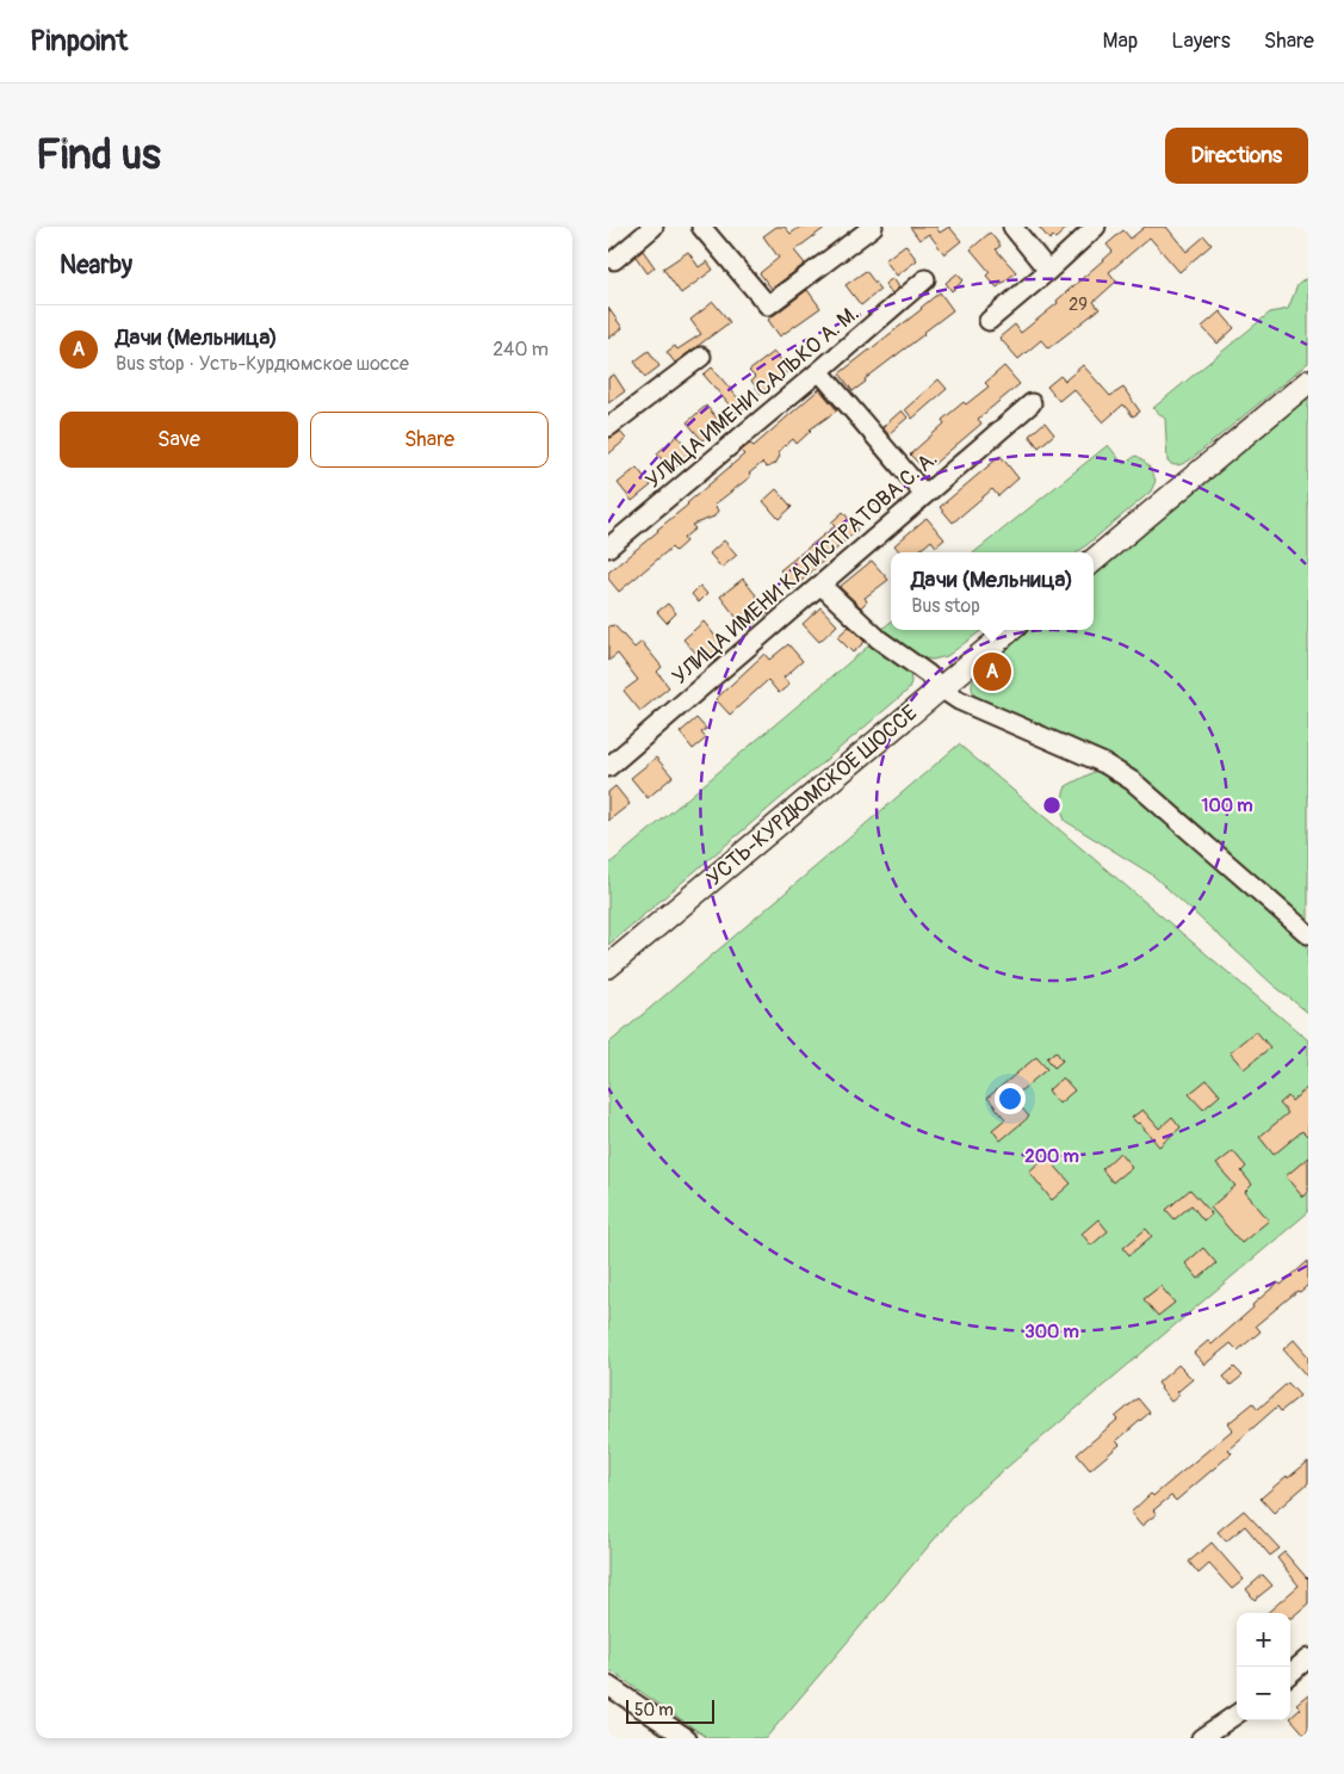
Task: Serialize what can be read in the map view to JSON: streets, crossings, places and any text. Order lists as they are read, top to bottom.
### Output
{
  "streets": {
    "main road": ["УСТЬ-КУРДЮМСКОЕ ШОССЕ"],
    "street": ["УЛИЦА ИМЕНИ САЛЬКО А. М.", "УЛИЦА ИМЕНИ КАЛИСТРАТОВА С. А."]
  },
  "house_numbers": ["29"],
  "scale_bar": "50 m",
  "page": {
    "header": "Pinpoint",
    "nav": ["Map", "Layers", "Share"],
    "buttons": [
      "Directions",
      ["Save", "Share"]
    ],
    "title": "Find us",
    "heading": "Nearby",
    "list": [
      {
        "mark": "A",
        "name": "Дачи (Мельница)",
        "note": "Bus stop · Усть-Курдюмское шоссе",
        "value": "240 m"
      }
    ],
    "popup": ["Дачи (Мельница)", "Bus stop"],
    "pins": "A",
    "map_buttons": ["+", "−"],
    "scale": "50 m"
  },
  "rings": ["100 m", "200 m", "300 m"]
}
